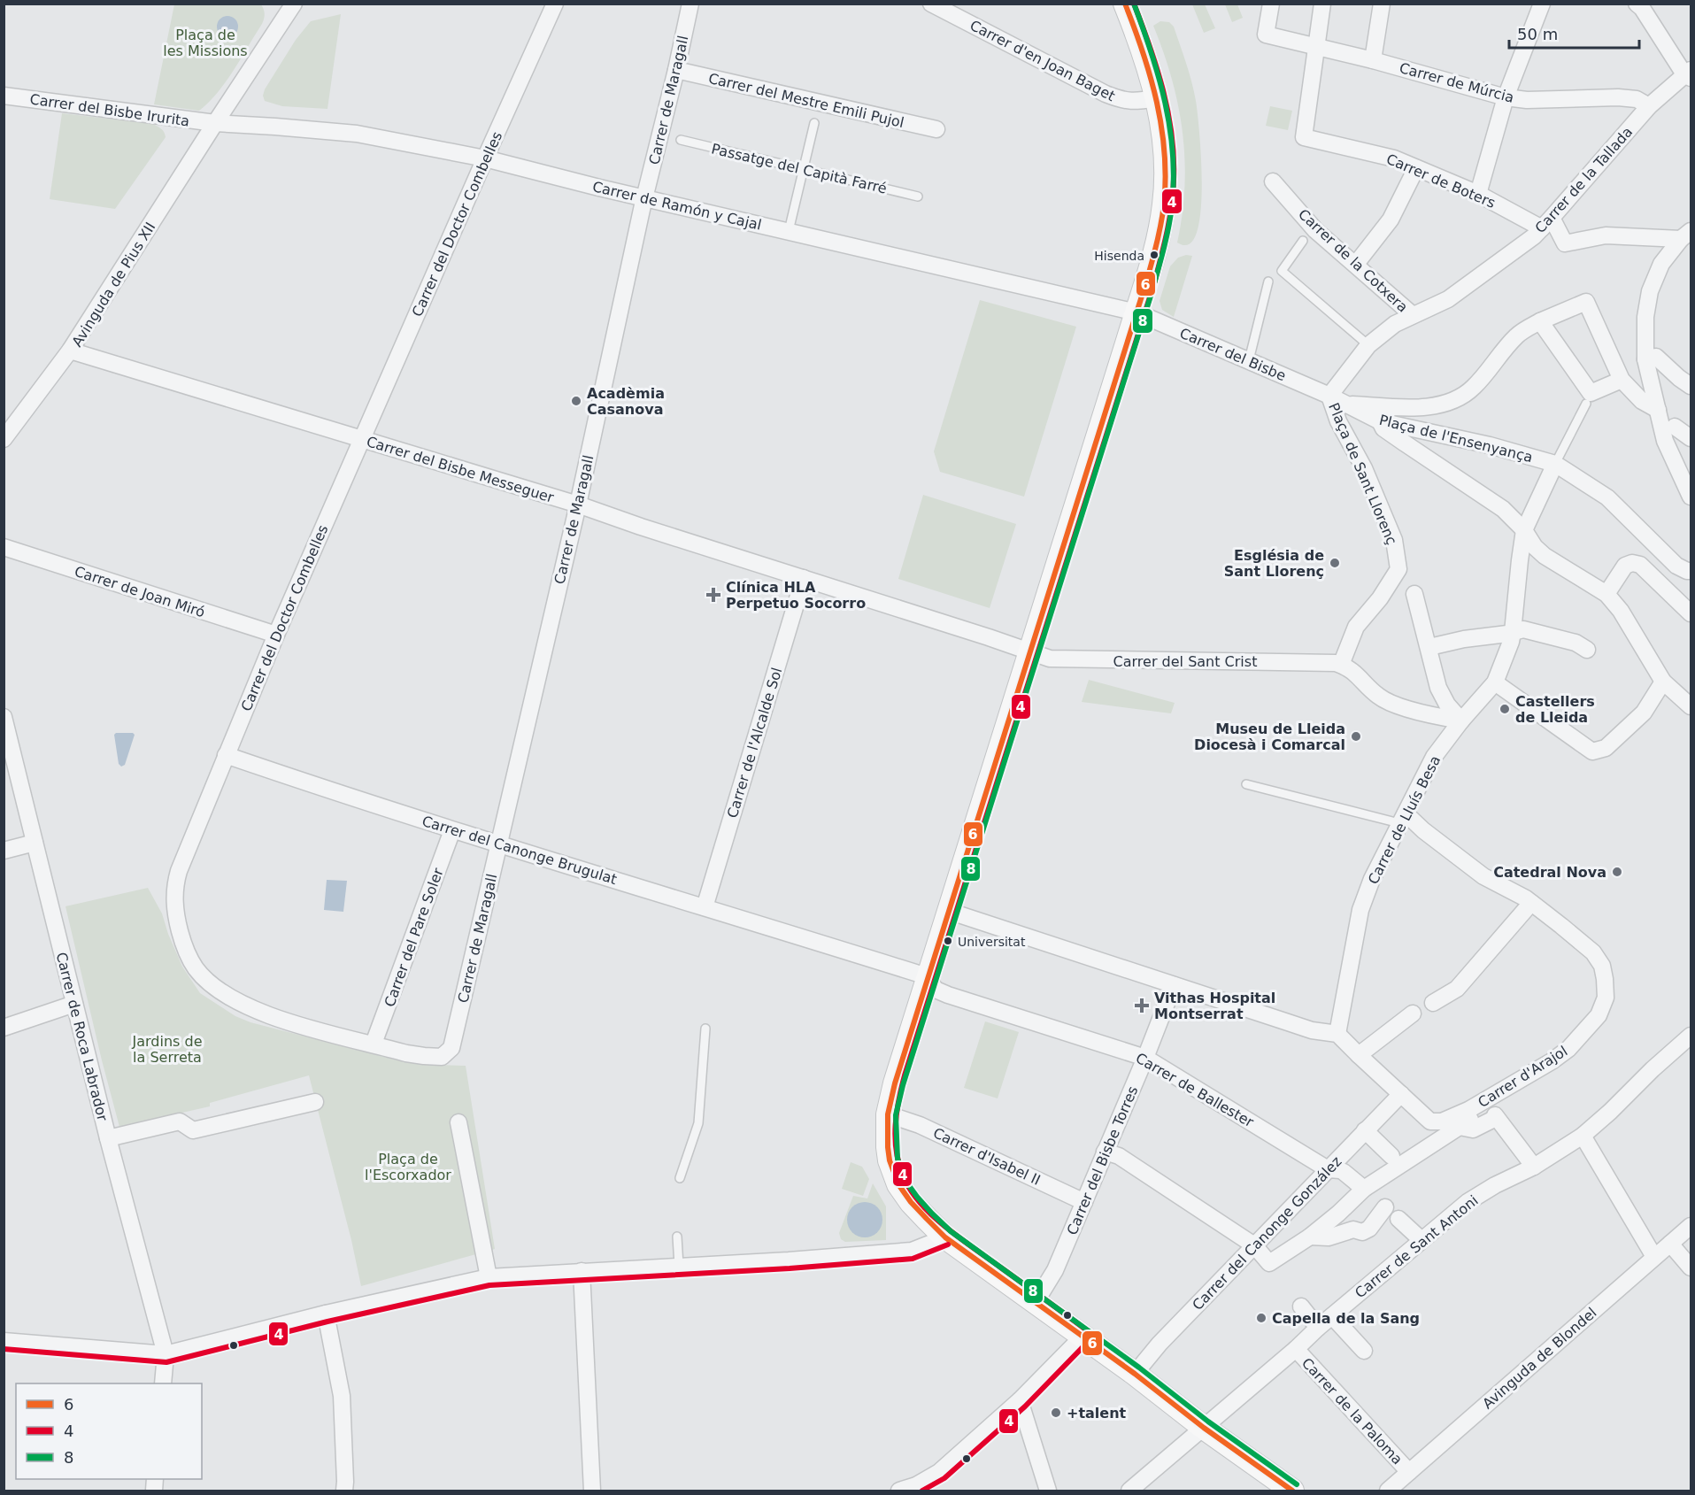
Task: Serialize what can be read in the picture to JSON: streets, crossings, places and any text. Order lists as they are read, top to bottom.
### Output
{
  "streets": {
    "street": [
      "Carrer d'en Joan Baget",
      "Carrer de Múrcia",
      "Carrer de Maragall",
      "Carrer del Mestre Emili Pujol",
      "Carrer del Bisbe Irurita",
      "Carrer de la Tallada",
      "Carrer de Boters",
      "Carrer de Ramón y Cajal",
      "Carrer del Doctor Combelles",
      "Carrer de la Cotxera",
      "Avinguda de Pius XII",
      "Carrer del Bisbe",
      "Plaça de l'Ensenyança",
      "Carrer del Bisbe Messeguer",
      "Plaça de Sant Llorenç",
      "Carrer de Joan Miró",
      "Carrer del Sant Crist",
      "Carrer de l'Alcalde Sol",
      "Carrer de Lluís Besa",
      "Carrer del Canonge Brugulat",
      "Carrer del Pare Soler",
      "Carrer de Roca Labrador",
      "Carrer d'Arajol",
      "Carrer de Ballester",
      "Carrer d'Isabel II",
      "Carrer del Bisbe Torres",
      "Carrer del Canonge González",
      "Carrer de Sant Antoni",
      "Avinguda de Blondel",
      "Carrer de la Paloma"
    ],
    "lane": ["Passatge del Capità Farré"]
  },
  "crossings": [
    ["Carrer de Múrcia", "Carrer de la Tallada"],
    ["Carrer de Múrcia", "Carrer de Boters"],
    ["Carrer de Maragall", "Carrer del Mestre Emili Pujol"],
    ["Carrer de Maragall", "Carrer de Ramón y Cajal"],
    ["Carrer de Maragall", "Carrer del Doctor Combelles"],
    ["Carrer de Maragall", "Carrer del Bisbe Messeguer"],
    ["Carrer de Maragall", "Carrer del Canonge Brugulat"],
    ["Carrer del Bisbe Irurita", "Carrer de Ramón y Cajal"],
    ["Carrer del Bisbe Irurita", "Avinguda de Pius XII"],
    ["Carrer de la Tallada", "Carrer de Boters"],
    ["Carrer de la Tallada", "Carrer de la Cotxera"],
    ["Carrer de la Tallada", "Carrer del Bisbe"],
    ["Carrer de la Tallada", "Plaça de l'Ensenyança"],
    ["Carrer de la Tallada", "Plaça de Sant Llorenç"],
    ["Carrer de Ramón y Cajal", "Carrer del Doctor Combelles"],
    ["Carrer de Ramón y Cajal", "Avinguda de Pius XII"],
    ["Carrer de Ramón y Cajal", "Carrer del Bisbe"],
    ["Carrer del Doctor Combelles", "Carrer del Bisbe Messeguer"],
    ["Carrer del Doctor Combelles", "Carrer de Joan Miró"],
    ["Carrer del Doctor Combelles", "Carrer del Canonge Brugulat"],
    ["Carrer del Doctor Combelles", "Carrer del Pare Soler"],
    ["Avinguda de Pius XII", "Carrer del Bisbe Messeguer"],
    ["Carrer del Bisbe", "Plaça de l'Ensenyança"],
    ["Carrer del Bisbe", "Plaça de Sant Llorenç"],
    ["Plaça de l'Ensenyança", "Plaça de Sant Llorenç"],
    ["Plaça de l'Ensenyança", "Carrer de Lluís Besa"],
    ["Carrer del Bisbe Messeguer", "Carrer del Sant Crist"],
    ["Carrer del Bisbe Messeguer", "Carrer de l'Alcalde Sol"],
    ["Plaça de Sant Llorenç", "Carrer del Sant Crist"],
    ["Carrer de l'Alcalde Sol", "Carrer del Canonge Brugulat"],
    ["Carrer de Lluís Besa", "Carrer d'Arajol"],
    ["Carrer del Canonge Brugulat", "Carrer del Pare Soler"],
    ["Carrer del Canonge Brugulat", "Carrer de Ballester"],
    ["Carrer d'Arajol", "Carrer de Ballester"],
    ["Carrer de Ballester", "Carrer del Bisbe Torres"],
    ["Carrer de Ballester", "Carrer del Canonge González"],
    ["Carrer de Ballester", "Carrer de Sant Antoni"],
    ["Carrer d'Isabel II", "Carrer del Bisbe Torres"],
    ["Carrer de Sant Antoni", "Carrer de la Paloma"],
    ["Avinguda de Blondel", "Carrer de la Paloma"]
  ],
  "parks": ["Plaça de les Missions", "Jardins de la Serreta", "Plaça de l'Escorxador"],
  "places": {
    "other": [
      "Hisenda",
      "Acadèmia Casanova",
      "Església de Sant Llorenç",
      "Castellers de Lleida",
      "Museu de Lleida Diocesà i Comarcal",
      "Catedral Nova",
      "Universitat",
      "Capella de la Sang",
      "+talent"
    ],
    "health": ["Clínica HLA Perpetuo Socorro", "Vithas Hospital Montserrat"]
  },
  "lines": ["transit line 6", "transit line 4", "transit line 8"],
  "legend": ["6", "4", "8"],
  "scale_bar": "50 m"
}
